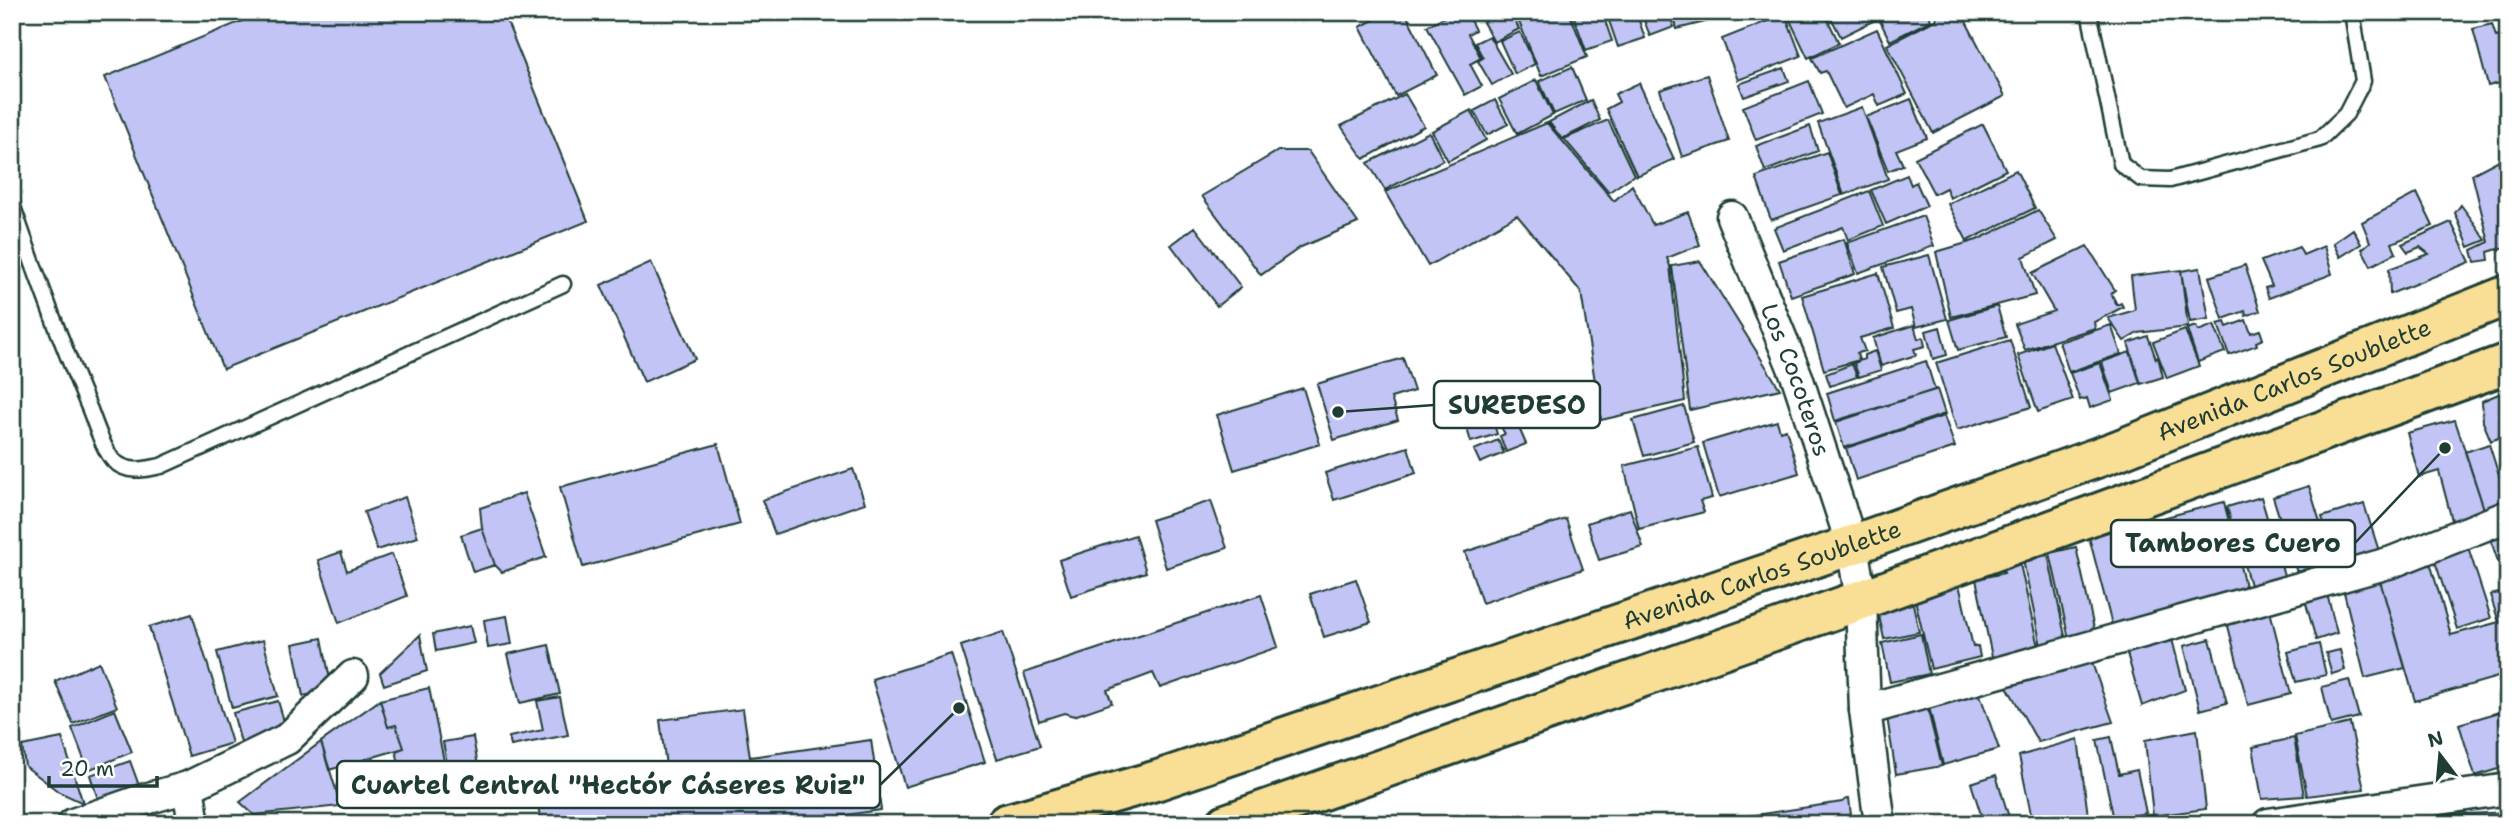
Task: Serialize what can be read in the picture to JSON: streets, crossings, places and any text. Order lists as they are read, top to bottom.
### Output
{
  "streets": {
    "main road": ["Avenida Carlos Soublette"],
    "street": ["Los Cocoteros"]
  },
  "crossings": [
    ["Los Cocoteros", "Avenida Carlos Soublette"]
  ],
  "places": ["SUREDESO", "Tambores Cuero", "Cuartel Central \"Hectór Cáseres Ruiz\""],
  "scale_bar": "20 m",
  "north": "top"
}
